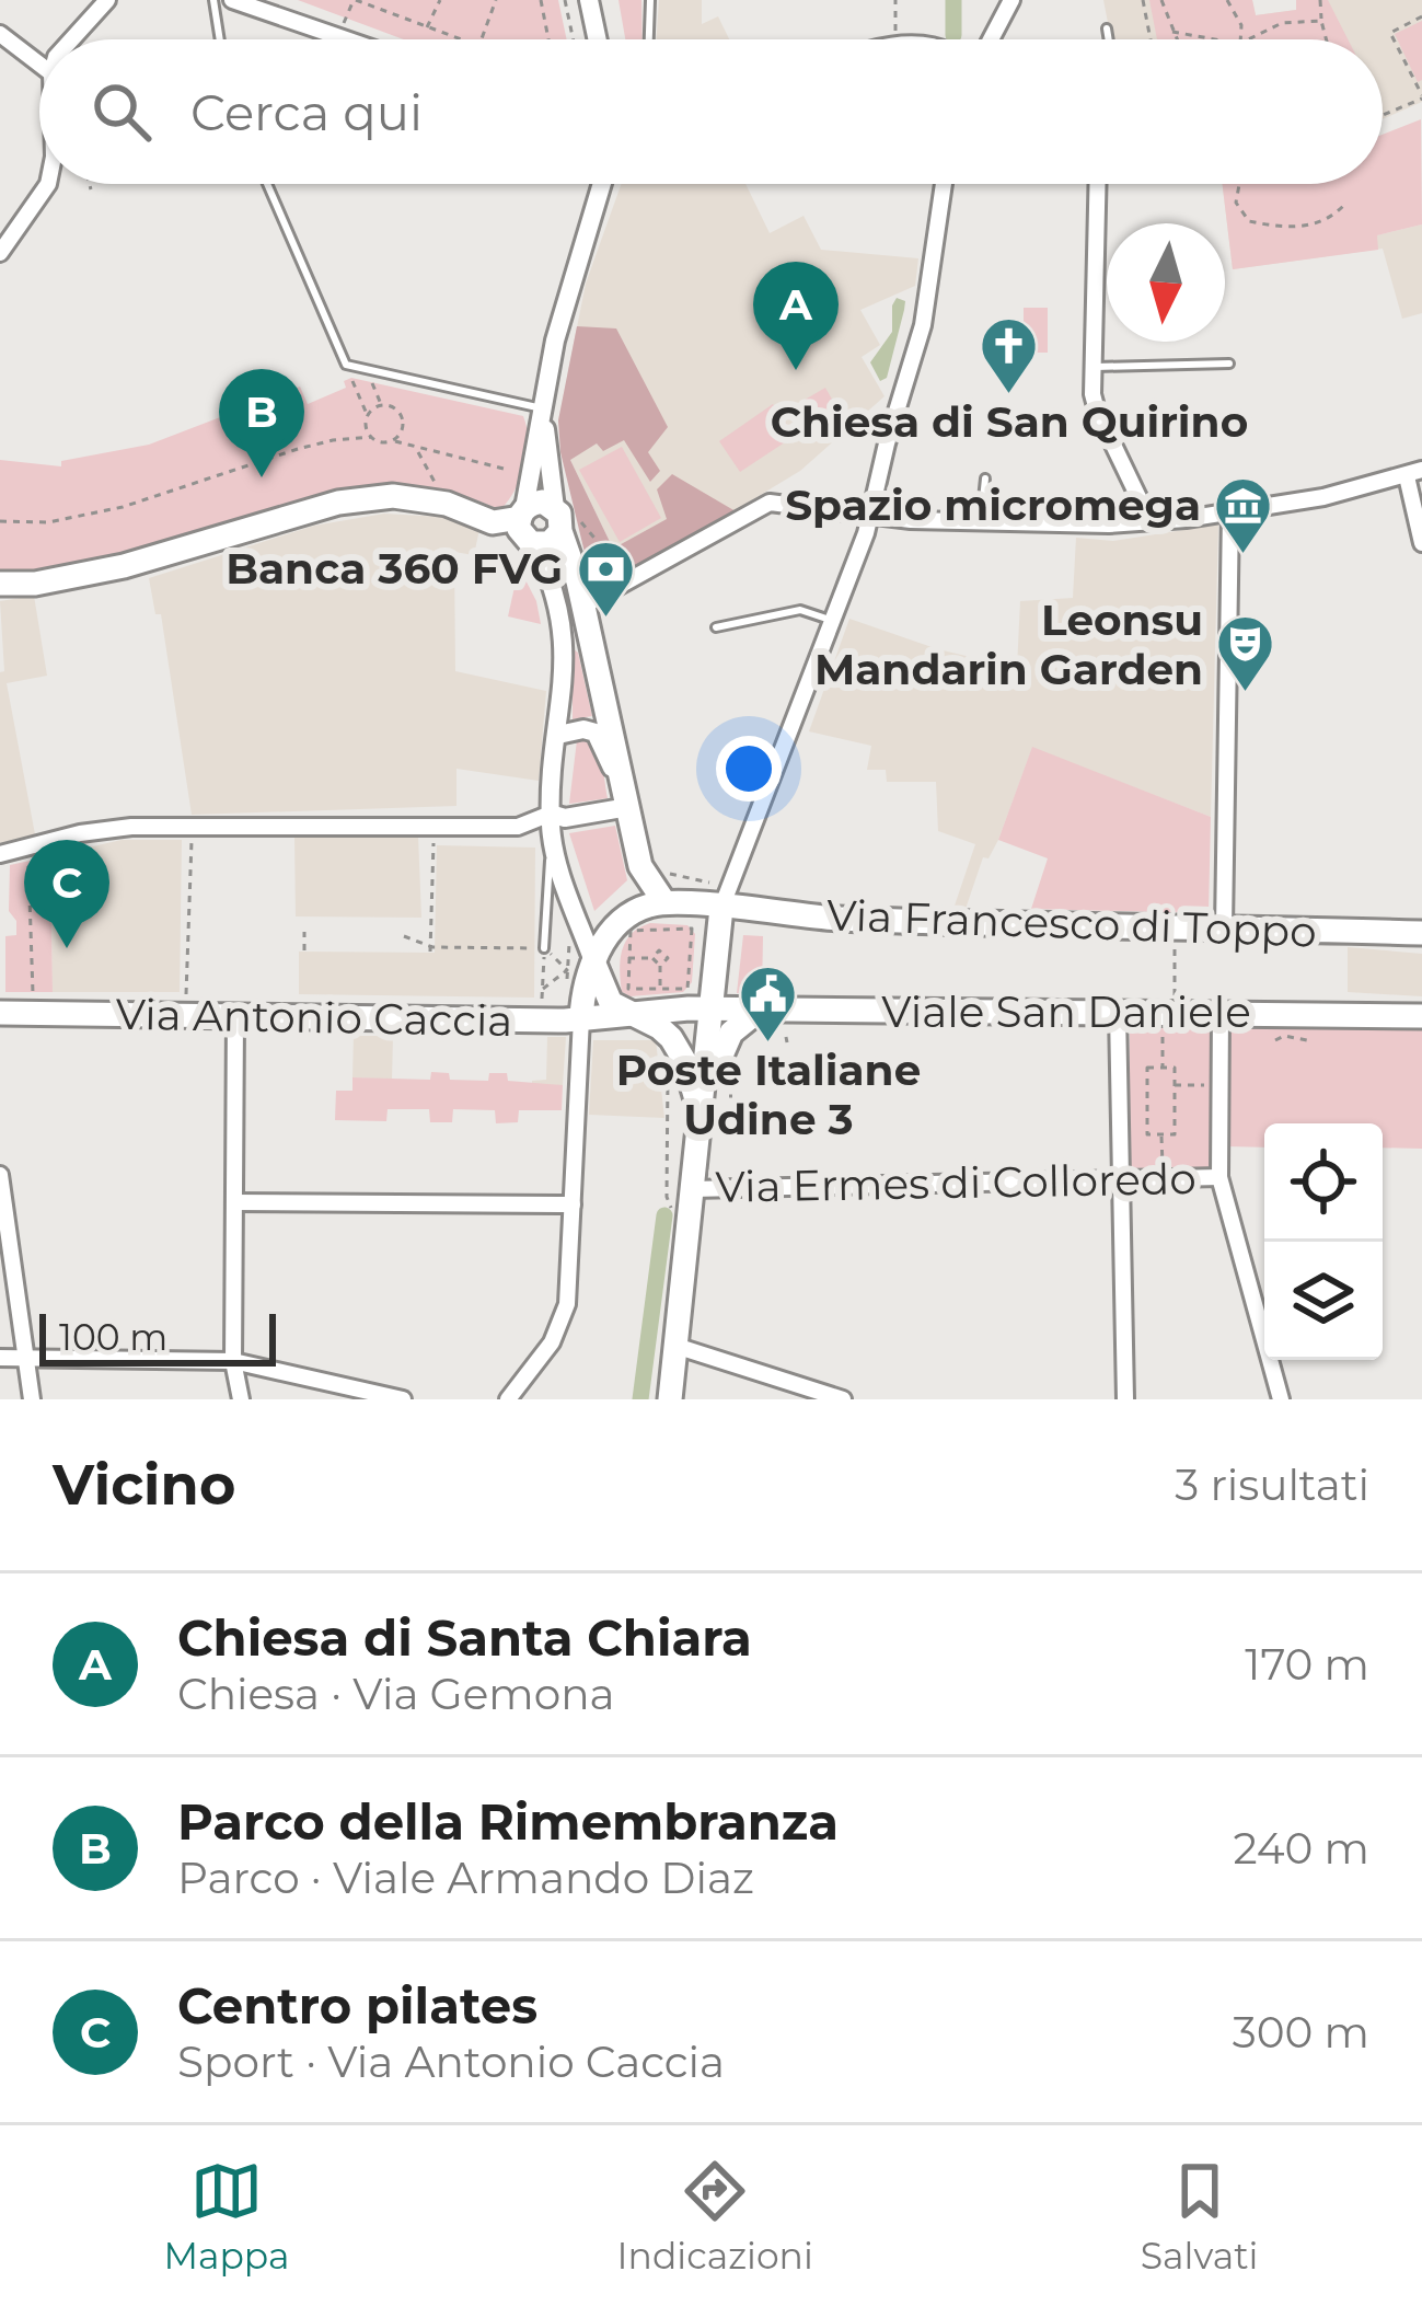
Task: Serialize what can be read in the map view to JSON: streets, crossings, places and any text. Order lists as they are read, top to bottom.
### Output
{
  "streets": {
    "main road": ["Via Francesco di Toppo", "Viale San Daniele", "Via Antonio Caccia"],
    "street": ["Via Ermes di Colloredo"]
  },
  "crossings": [
    ["Viale San Daniele", "Via Antonio Caccia"]
  ],
  "places": {
    "church": ["Chiesa di San Quirino"],
    "museum": ["Spazio micromega"],
    "bank": ["Banca 360 FVG"],
    "theatre": ["Leonsu Mandarin Garden"],
    "public building": ["Poste Italiane Udine 3"]
  },
  "scale_bar": "100 m",
  "north": "bottom",
  "page": {
    "search": "Cerca qui",
    "pins": ["A", "B", "C"],
    "scale": "100 m",
    "heading": ["Vicino", "3 risultati"],
    "list": [
      {
        "mark": "A",
        "name": "Chiesa di Santa Chiara",
        "note": "Chiesa · Via Gemona",
        "value": "170 m"
      },
      {
        "mark": "B",
        "name": "Parco della Rimembranza",
        "note": "Parco · Viale Armando Diaz",
        "value": "240 m"
      },
      {
        "mark": "C",
        "name": "Centro pilates",
        "note": "Sport · Via Antonio Caccia",
        "value": "300 m"
      }
    ],
    "nav": ["Mappa", "Indicazioni", "Salvati"]
  }
}
